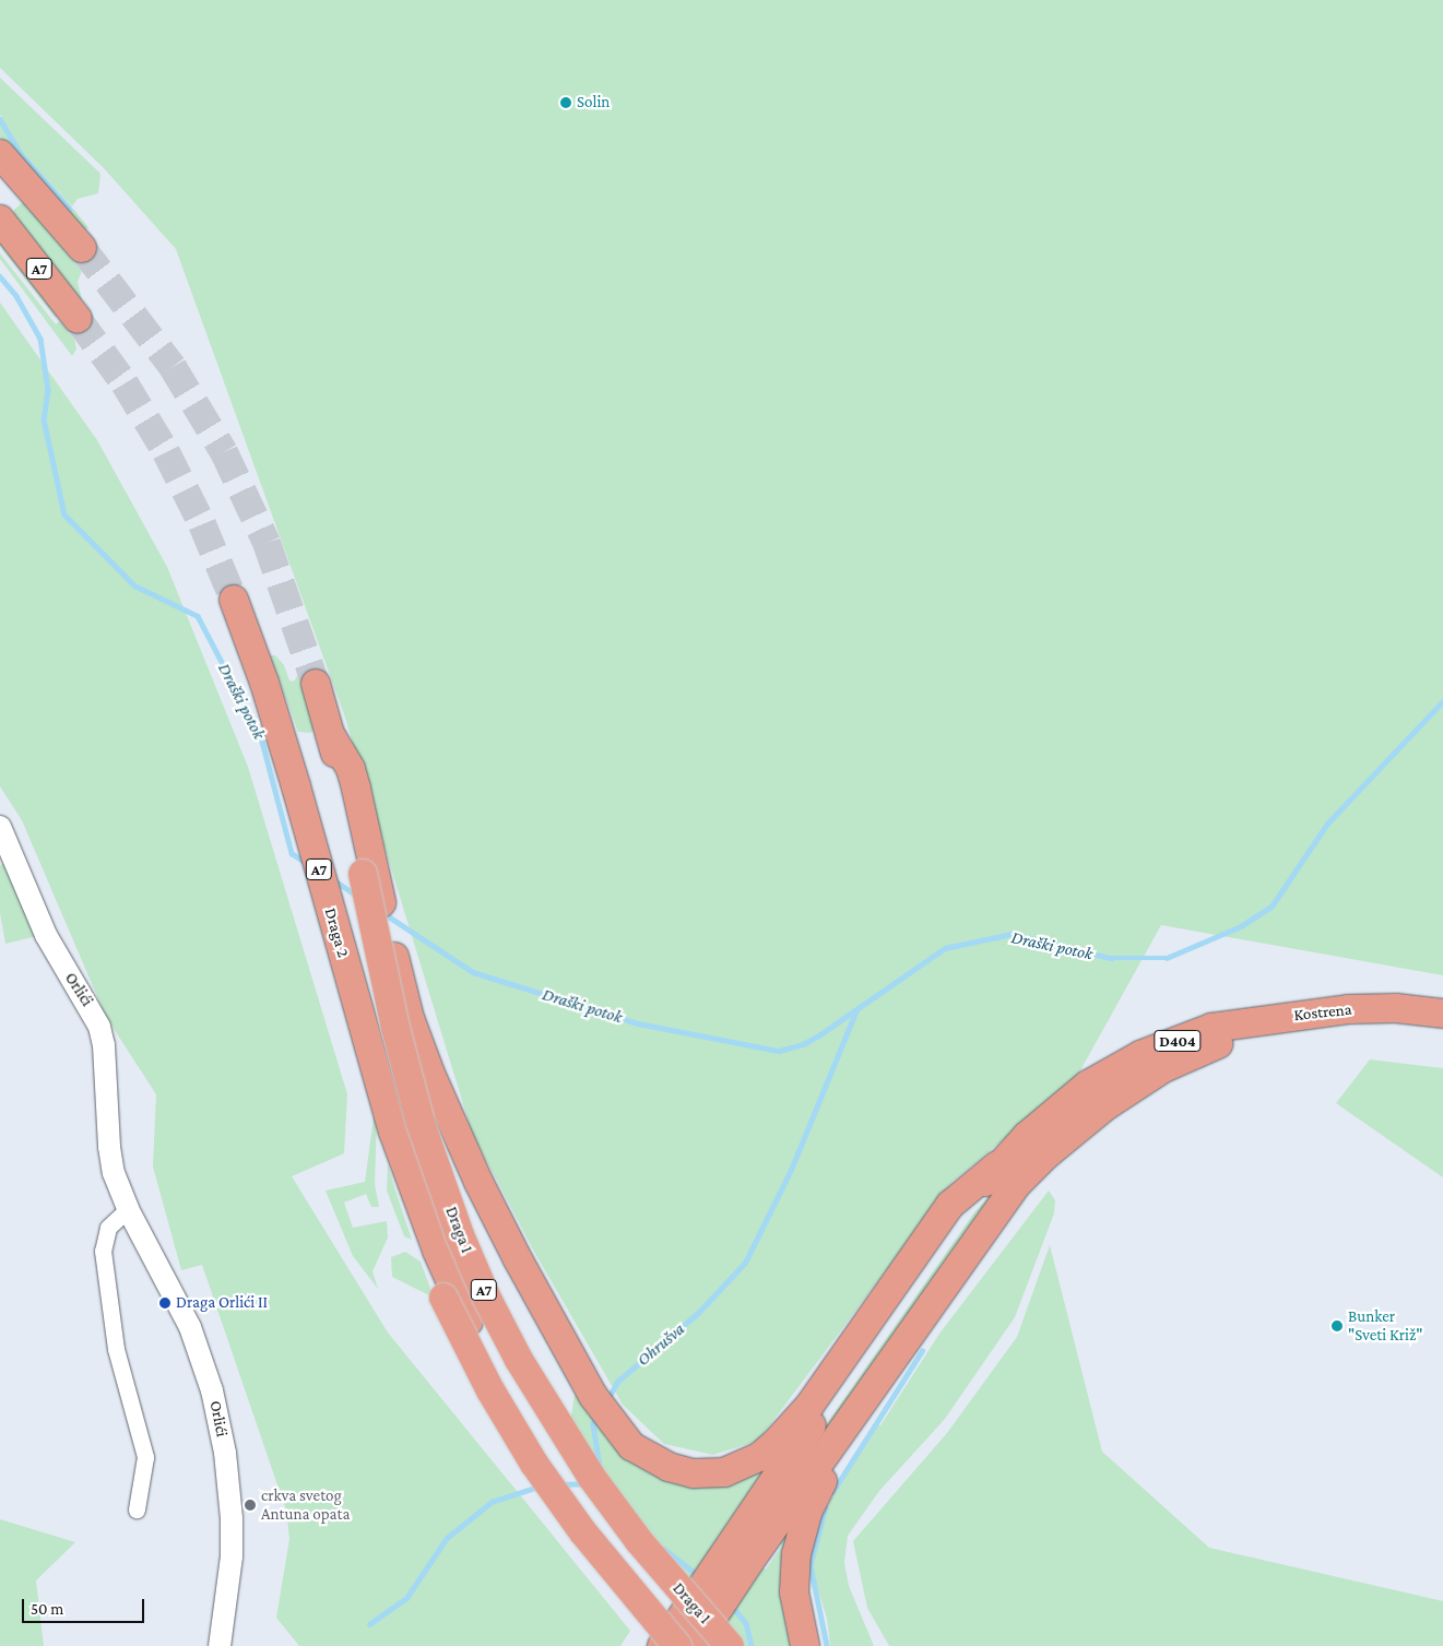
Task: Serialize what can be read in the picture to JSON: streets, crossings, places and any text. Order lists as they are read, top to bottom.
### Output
{
  "streets": {
    "highway": [
      "A7",
      "Draga 2",
      "Kostrena",
      "D404",
      "Draga 1"
    ],
    "street": ["Orlići"]
  },
  "crossings": [
    ["A7", "Draga 1"],
    ["Draga 2", "Draga 1"]
  ],
  "water": ["Draški potok", "Ohrušva"],
  "places": [
    "Solin",
    "Draga Orlići II",
    "Bunker \"Sveti Križ\"",
    "crkva svetog Antuna opata"
  ],
  "scale_bar": "50 m"
}
